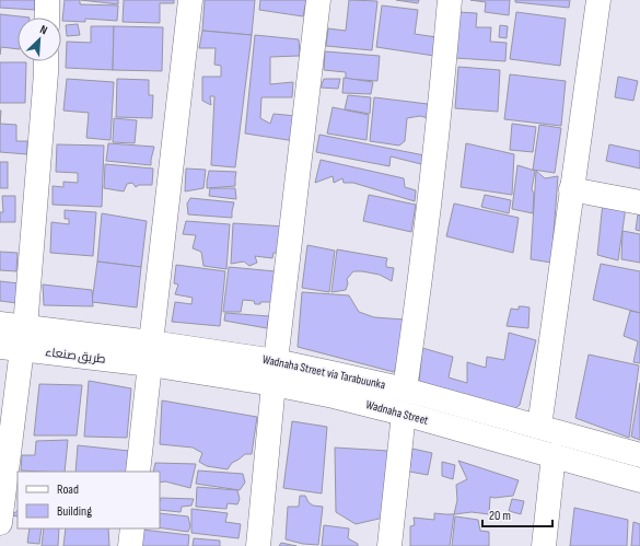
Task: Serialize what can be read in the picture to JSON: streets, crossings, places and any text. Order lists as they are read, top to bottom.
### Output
{
  "streets": {
    "street": ["طريق صنعاء", "Wadnaha Street via Tarabuunka", "Wadnaha Street"]
  },
  "crossings": [
    ["طريق صنعاء", "Wadnaha Street"],
    ["Wadnaha Street via Tarabuunka", "Wadnaha Street"]
  ],
  "legend": ["Road", "Building"],
  "scale_bar": "20 m",
  "north": "top right"
}
